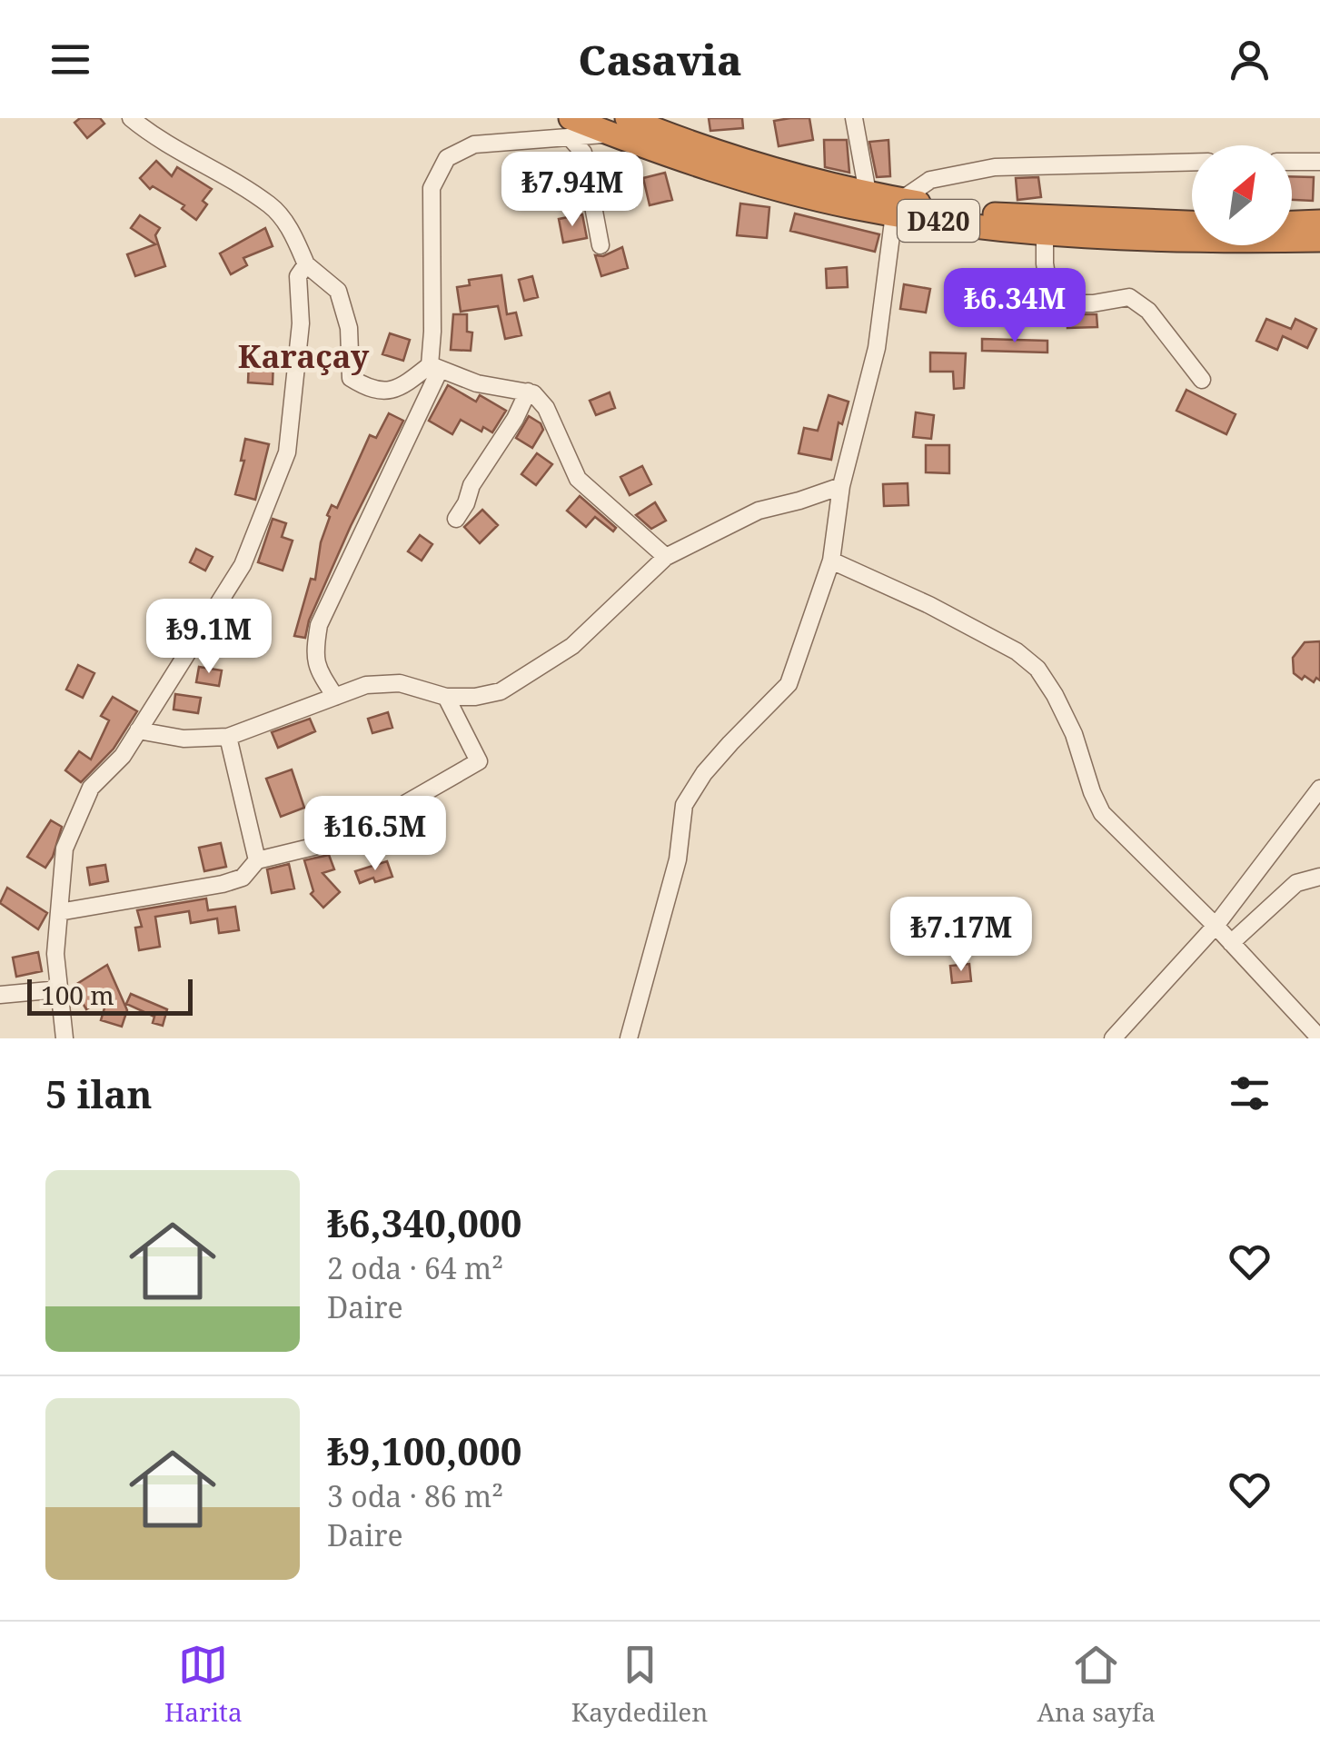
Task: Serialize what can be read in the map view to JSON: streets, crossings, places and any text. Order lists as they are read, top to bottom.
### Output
{
  "streets": {
    "highway": ["D420"]
  },
  "districts": ["Karaçay"],
  "scale_bar": "100 m",
  "north": "top right",
  "page": {
    "header": "Casavia",
    "price": [
      "₺7.94M",
      "₺6.34M",
      "₺9.1M",
      "₺16.5M",
      "₺7.17M"
    ],
    "scale": "100 m",
    "heading": "5 ilan",
    "list": [
      {
        "name": "₺6,340,000",
        "note": "2 oda · 64 m² · Daire"
      },
      {
        "name": "₺9,100,000",
        "note": "3 oda · 86 m² · Daire"
      }
    ],
    "tabs": ["Harita", "Kaydedilen", "Ana sayfa"]
  }
}
